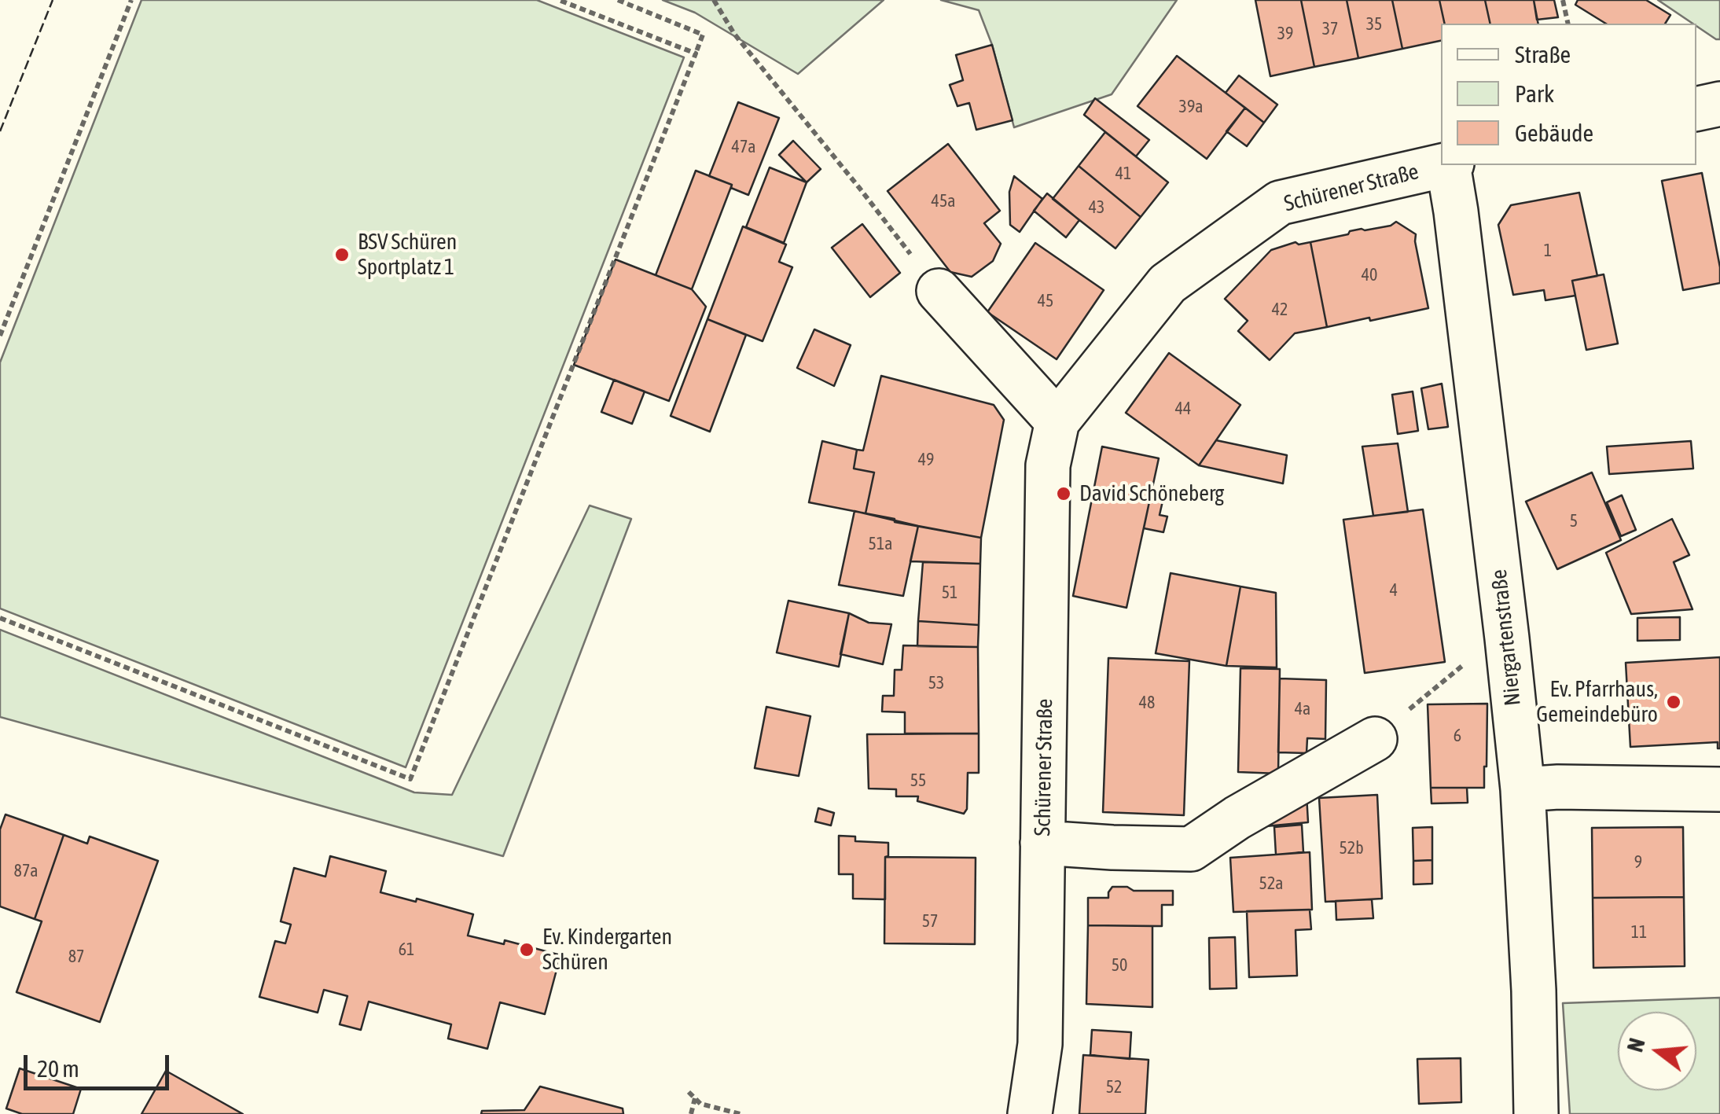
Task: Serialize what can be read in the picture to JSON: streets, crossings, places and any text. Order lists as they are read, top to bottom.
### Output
{
  "streets": {
    "street": ["Schürener Straße", "Niergartenstraße"]
  },
  "places": [
    "BSV Schüren Sportplatz 1",
    "David Schöneberg",
    "Ev. Pfarrhaus, Gemeindebüro",
    "Ev. Kindergarten Schüren"
  ],
  "house_numbers": [
    "35",
    "37",
    "39",
    "39a",
    "47a",
    "41",
    "45a",
    "43",
    "1",
    "40",
    "45",
    "42",
    "44",
    "49",
    "5",
    "51a",
    "4",
    "51",
    "53",
    "48",
    "4a",
    "6",
    "55",
    "52b",
    "9",
    "87a",
    "52a",
    "57",
    "11",
    "61",
    "87",
    "50",
    "52"
  ],
  "legend": ["Straße", "Park", "Gebäude"],
  "scale_bar": "20 m",
  "north": "left"
}
